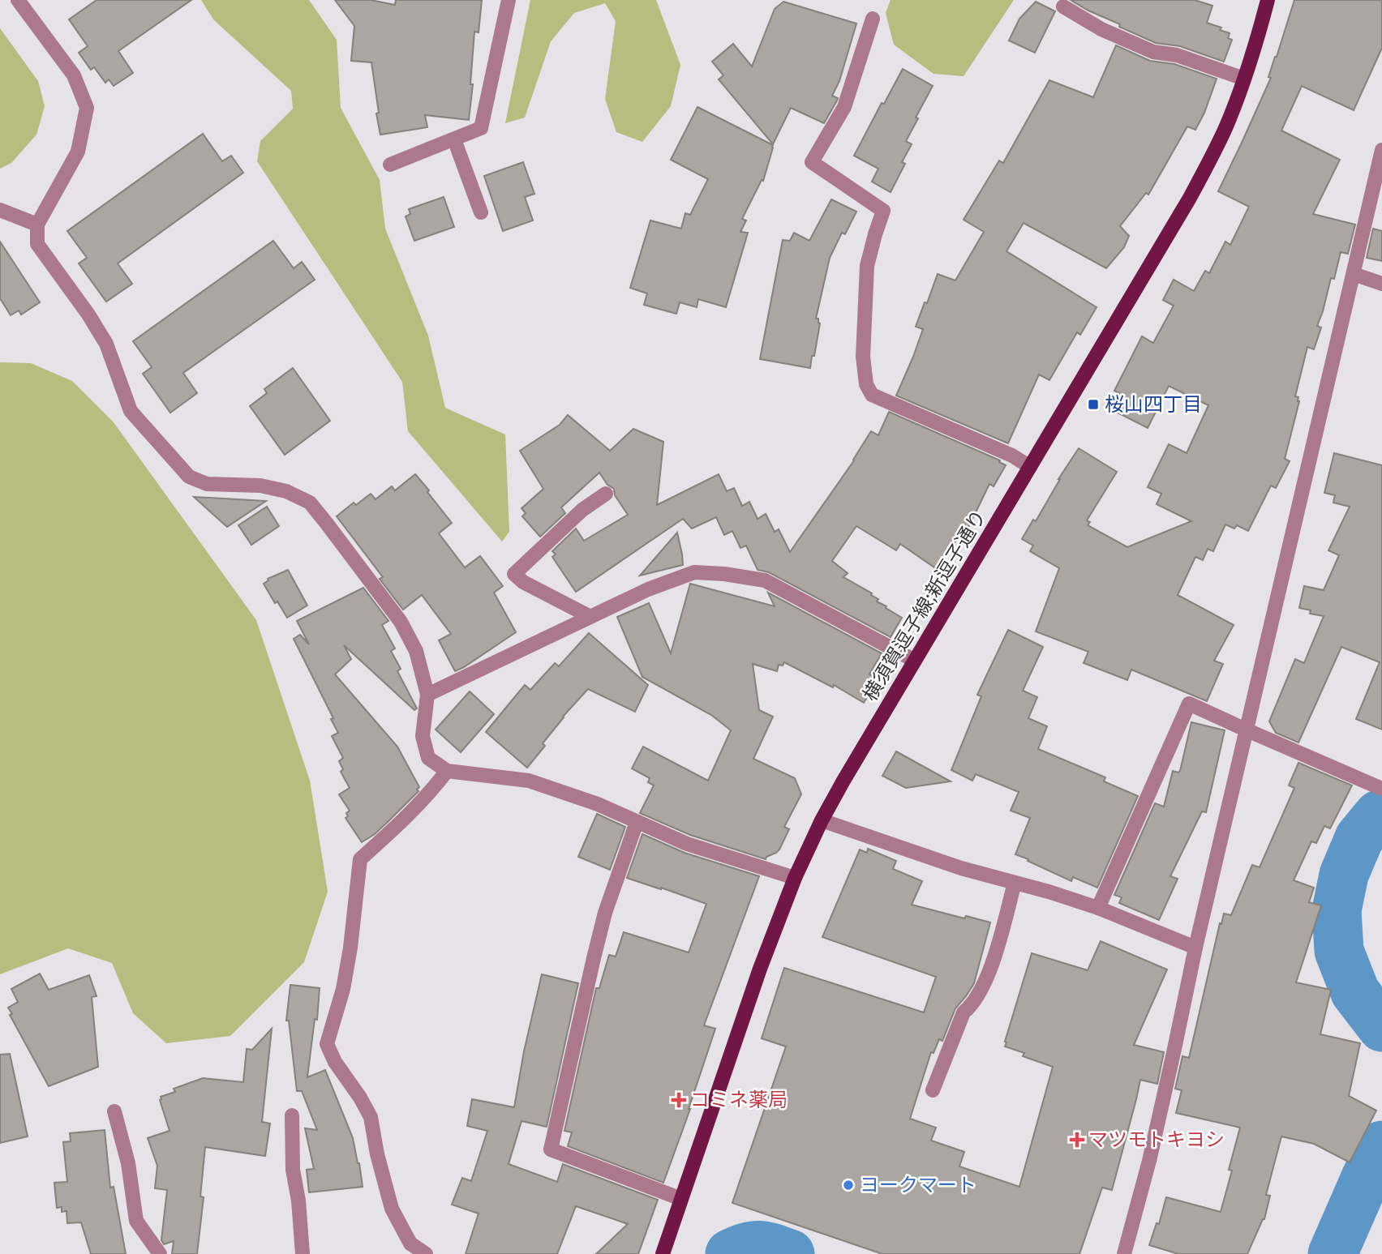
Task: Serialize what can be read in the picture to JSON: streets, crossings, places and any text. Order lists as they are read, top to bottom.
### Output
{
  "streets": {
    "main road": ["横須賀逗子線;新逗子通り"]
  },
  "places": {
    "transit": ["桜山四丁目"],
    "health": ["コミネ薬局", "マツモトキヨシ"],
    "other": ["ヨークマート"]
  }
}
